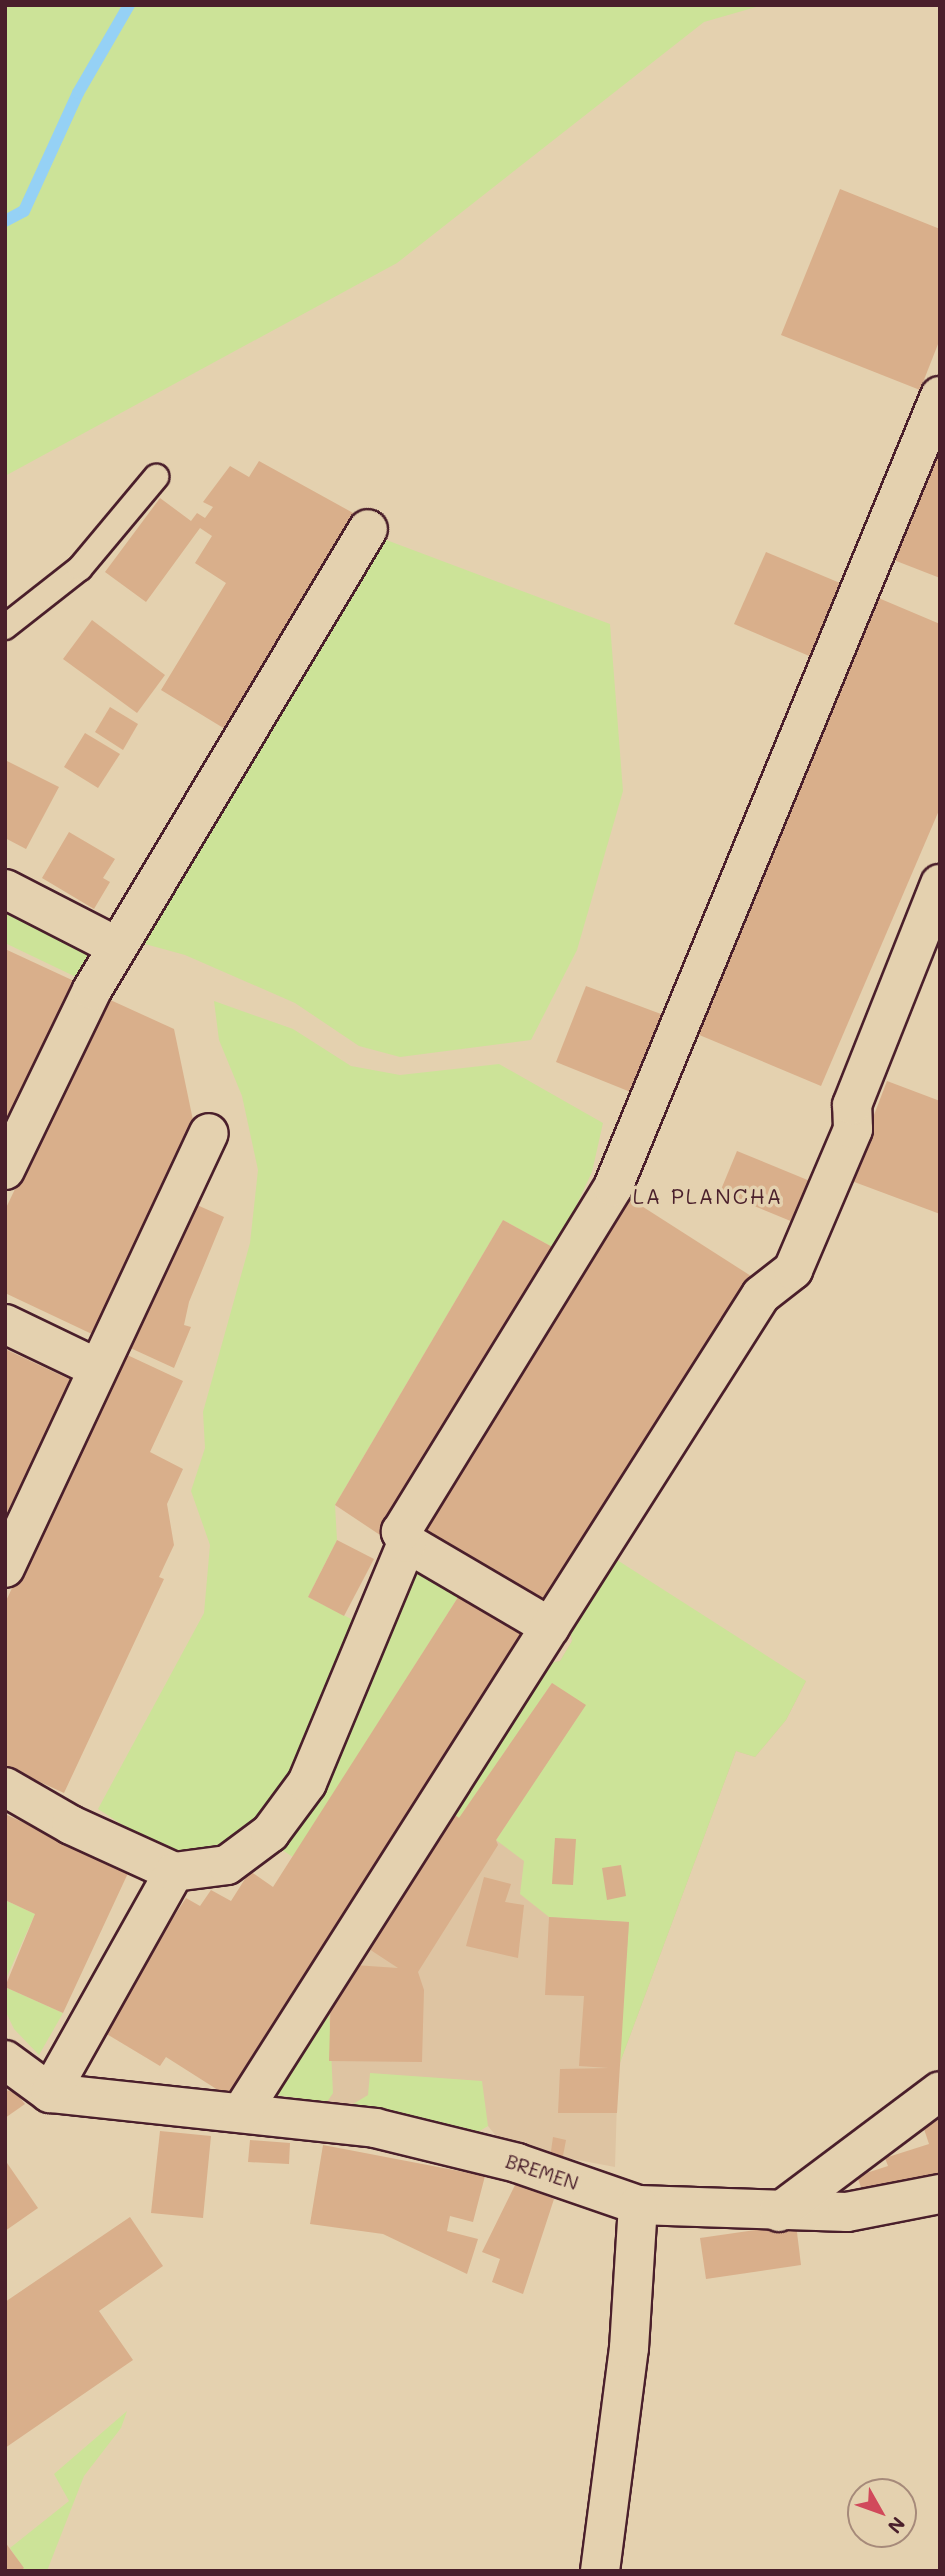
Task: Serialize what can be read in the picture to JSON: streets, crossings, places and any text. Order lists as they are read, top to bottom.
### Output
{
  "streets": {
    "street": ["BREMEN"]
  },
  "districts": ["LA PLANCHA"],
  "north": "bottom right"
}
